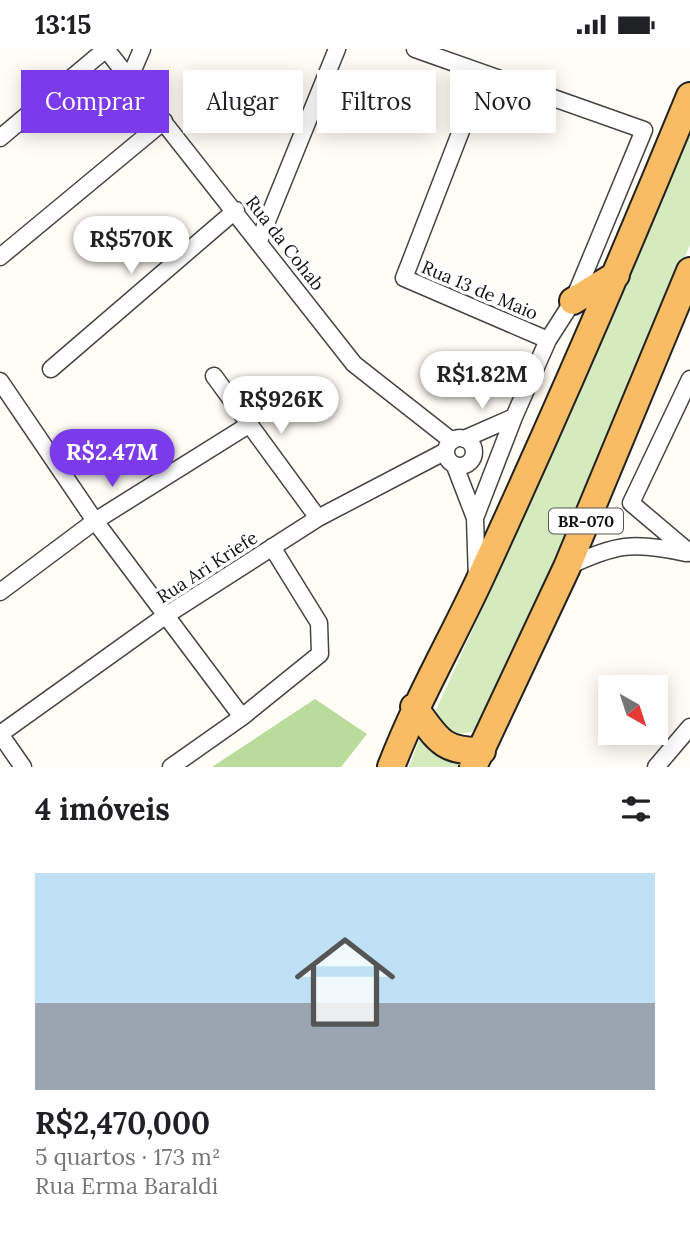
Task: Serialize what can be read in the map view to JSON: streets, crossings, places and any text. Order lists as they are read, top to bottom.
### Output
{
  "streets": {
    "highway": ["BR-070"],
    "street": ["Rua da Cohab", "Rua 13 de Maio", "Rua Ari Kriefe"]
  },
  "crossings": [
    ["Rua da Cohab", "Rua Ari Kriefe"]
  ],
  "north": "bottom right",
  "page": {
    "status": "13:15",
    "chip": [
      "Comprar",
      "Alugar",
      "Filtros",
      "Novo"
    ],
    "price": [
      "R$570K",
      "R$1.82M",
      "R$926K",
      "R$2.47M"
    ],
    "heading": "4 imóveis",
    "list": [
      {
        "name": "R$2,470,000",
        "note": "5 quartos · 173 m² · Rua Erma Baraldi"
      }
    ]
  }
}
